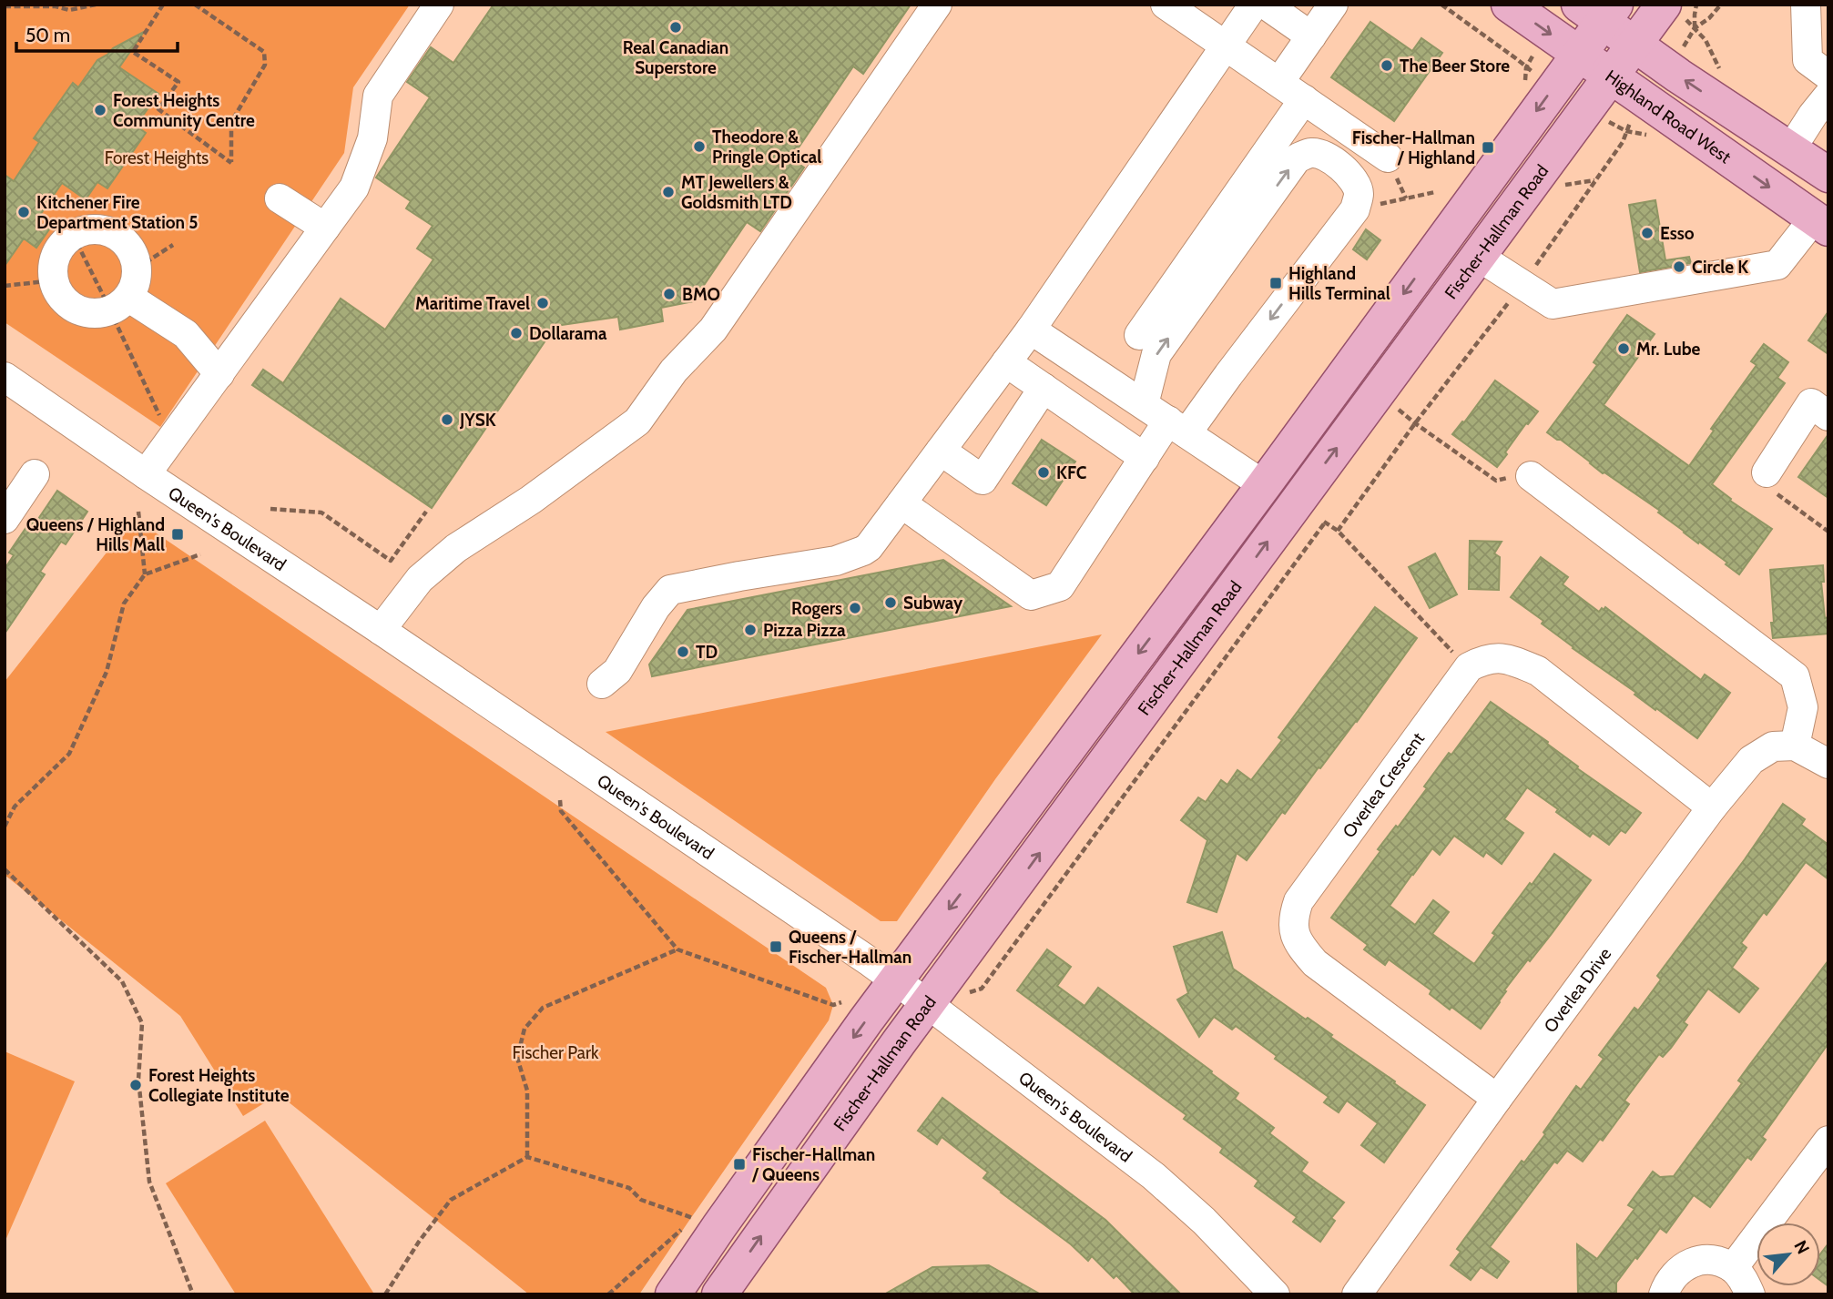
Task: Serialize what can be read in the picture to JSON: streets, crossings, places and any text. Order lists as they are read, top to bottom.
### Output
{
  "streets": {
    "main road": ["Highland Road West", "Fischer-Hallman Road"],
    "street": ["Queen's Boulevard", "Overlea Crescent", "Overlea Drive"]
  },
  "crossings": [
    ["Highland Road West", "Fischer-Hallman Road"],
    ["Fischer-Hallman Road", "Queen's Boulevard"],
    ["Overlea Crescent", "Overlea Drive"]
  ],
  "parks": ["Forest Heights", "Fischer Park"],
  "places": {
    "other": [
      "Real Canadian Superstore",
      "The Beer Store",
      "Forest Heights Community Centre",
      "Theodore & Pringle Optical",
      "MT Jewellers & Goldsmith LTD",
      "Kitchener Fire Department Station 5",
      "Esso",
      "Circle K",
      "BMO",
      "Maritime Travel",
      "Dollarama",
      "Mr. Lube",
      "JYSK",
      "KFC",
      "Subway",
      "Rogers",
      "Pizza Pizza",
      "TD",
      "Forest Heights Collegiate Institute"
    ],
    "transit": [
      "Fischer-Hallman / Highland",
      "Highland Hills Terminal",
      "Queens / Highland Hills Mall",
      "Queens / Fischer-Hallman",
      "Fischer-Hallman / Queens"
    ]
  },
  "scale_bar": "50 m",
  "north": "top right"
}
